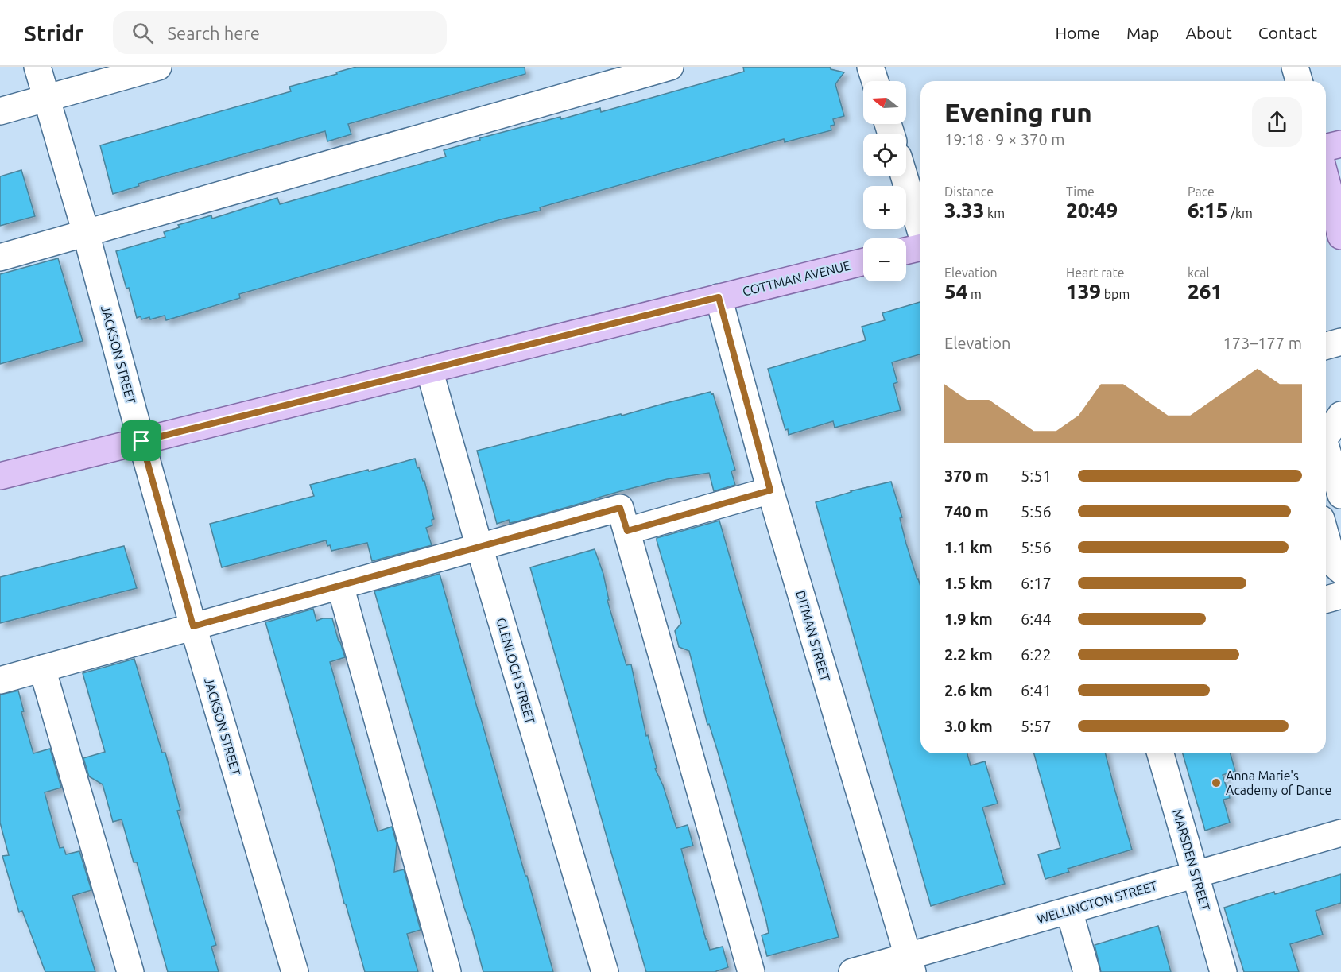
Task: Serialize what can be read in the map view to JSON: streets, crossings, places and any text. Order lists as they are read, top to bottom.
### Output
{
  "streets": {
    "main road": ["COTTMAN AVENUE"],
    "street": [
      "JACKSON STREET",
      "DITMAN STREET",
      "GLENLOCH STREET",
      "MARSDEN STREET",
      "WELLINGTON STREET"
    ]
  },
  "crossings": [
    ["COTTMAN AVENUE", "JACKSON STREET"],
    ["COTTMAN AVENUE", "DITMAN STREET"],
    ["COTTMAN AVENUE", "GLENLOCH STREET"],
    ["DITMAN STREET", "WELLINGTON STREET"],
    ["MARSDEN STREET", "WELLINGTON STREET"]
  ],
  "places": ["Anna Marie's Academy of Dance"],
  "north": "left",
  "page": {
    "header": "Stridr",
    "search": "Search here",
    "nav": [
      "Home",
      "Map",
      "About",
      "Contact"
    ],
    "map_buttons": ["+", "−"],
    "heading": ["Evening run", "19:18 · 9 × 370 m"],
    "stats": [
      ["Distance", "3.33 km"],
      ["Time", "20:49"],
      ["Pace", "6:15 /km"],
      ["Elevation", "54 m"],
      ["Heart rate", "139 bpm"],
      ["kcal", "261"]
    ],
    "chart": ["Elevation", "173–177 m"],
    "list": [
      {
        "name": "370 m",
        "note": "5:51"
      },
      {
        "name": "740 m",
        "note": "5:56"
      },
      {
        "name": "1.1 km",
        "note": "5:56"
      },
      {
        "name": "1.5 km",
        "note": "6:17"
      },
      {
        "name": "1.9 km",
        "note": "6:44"
      },
      {
        "name": "2.2 km",
        "note": "6:22"
      },
      {
        "name": "2.6 km",
        "note": "6:41"
      },
      {
        "name": "3.0 km",
        "note": "5:57"
      }
    ]
  }
}
